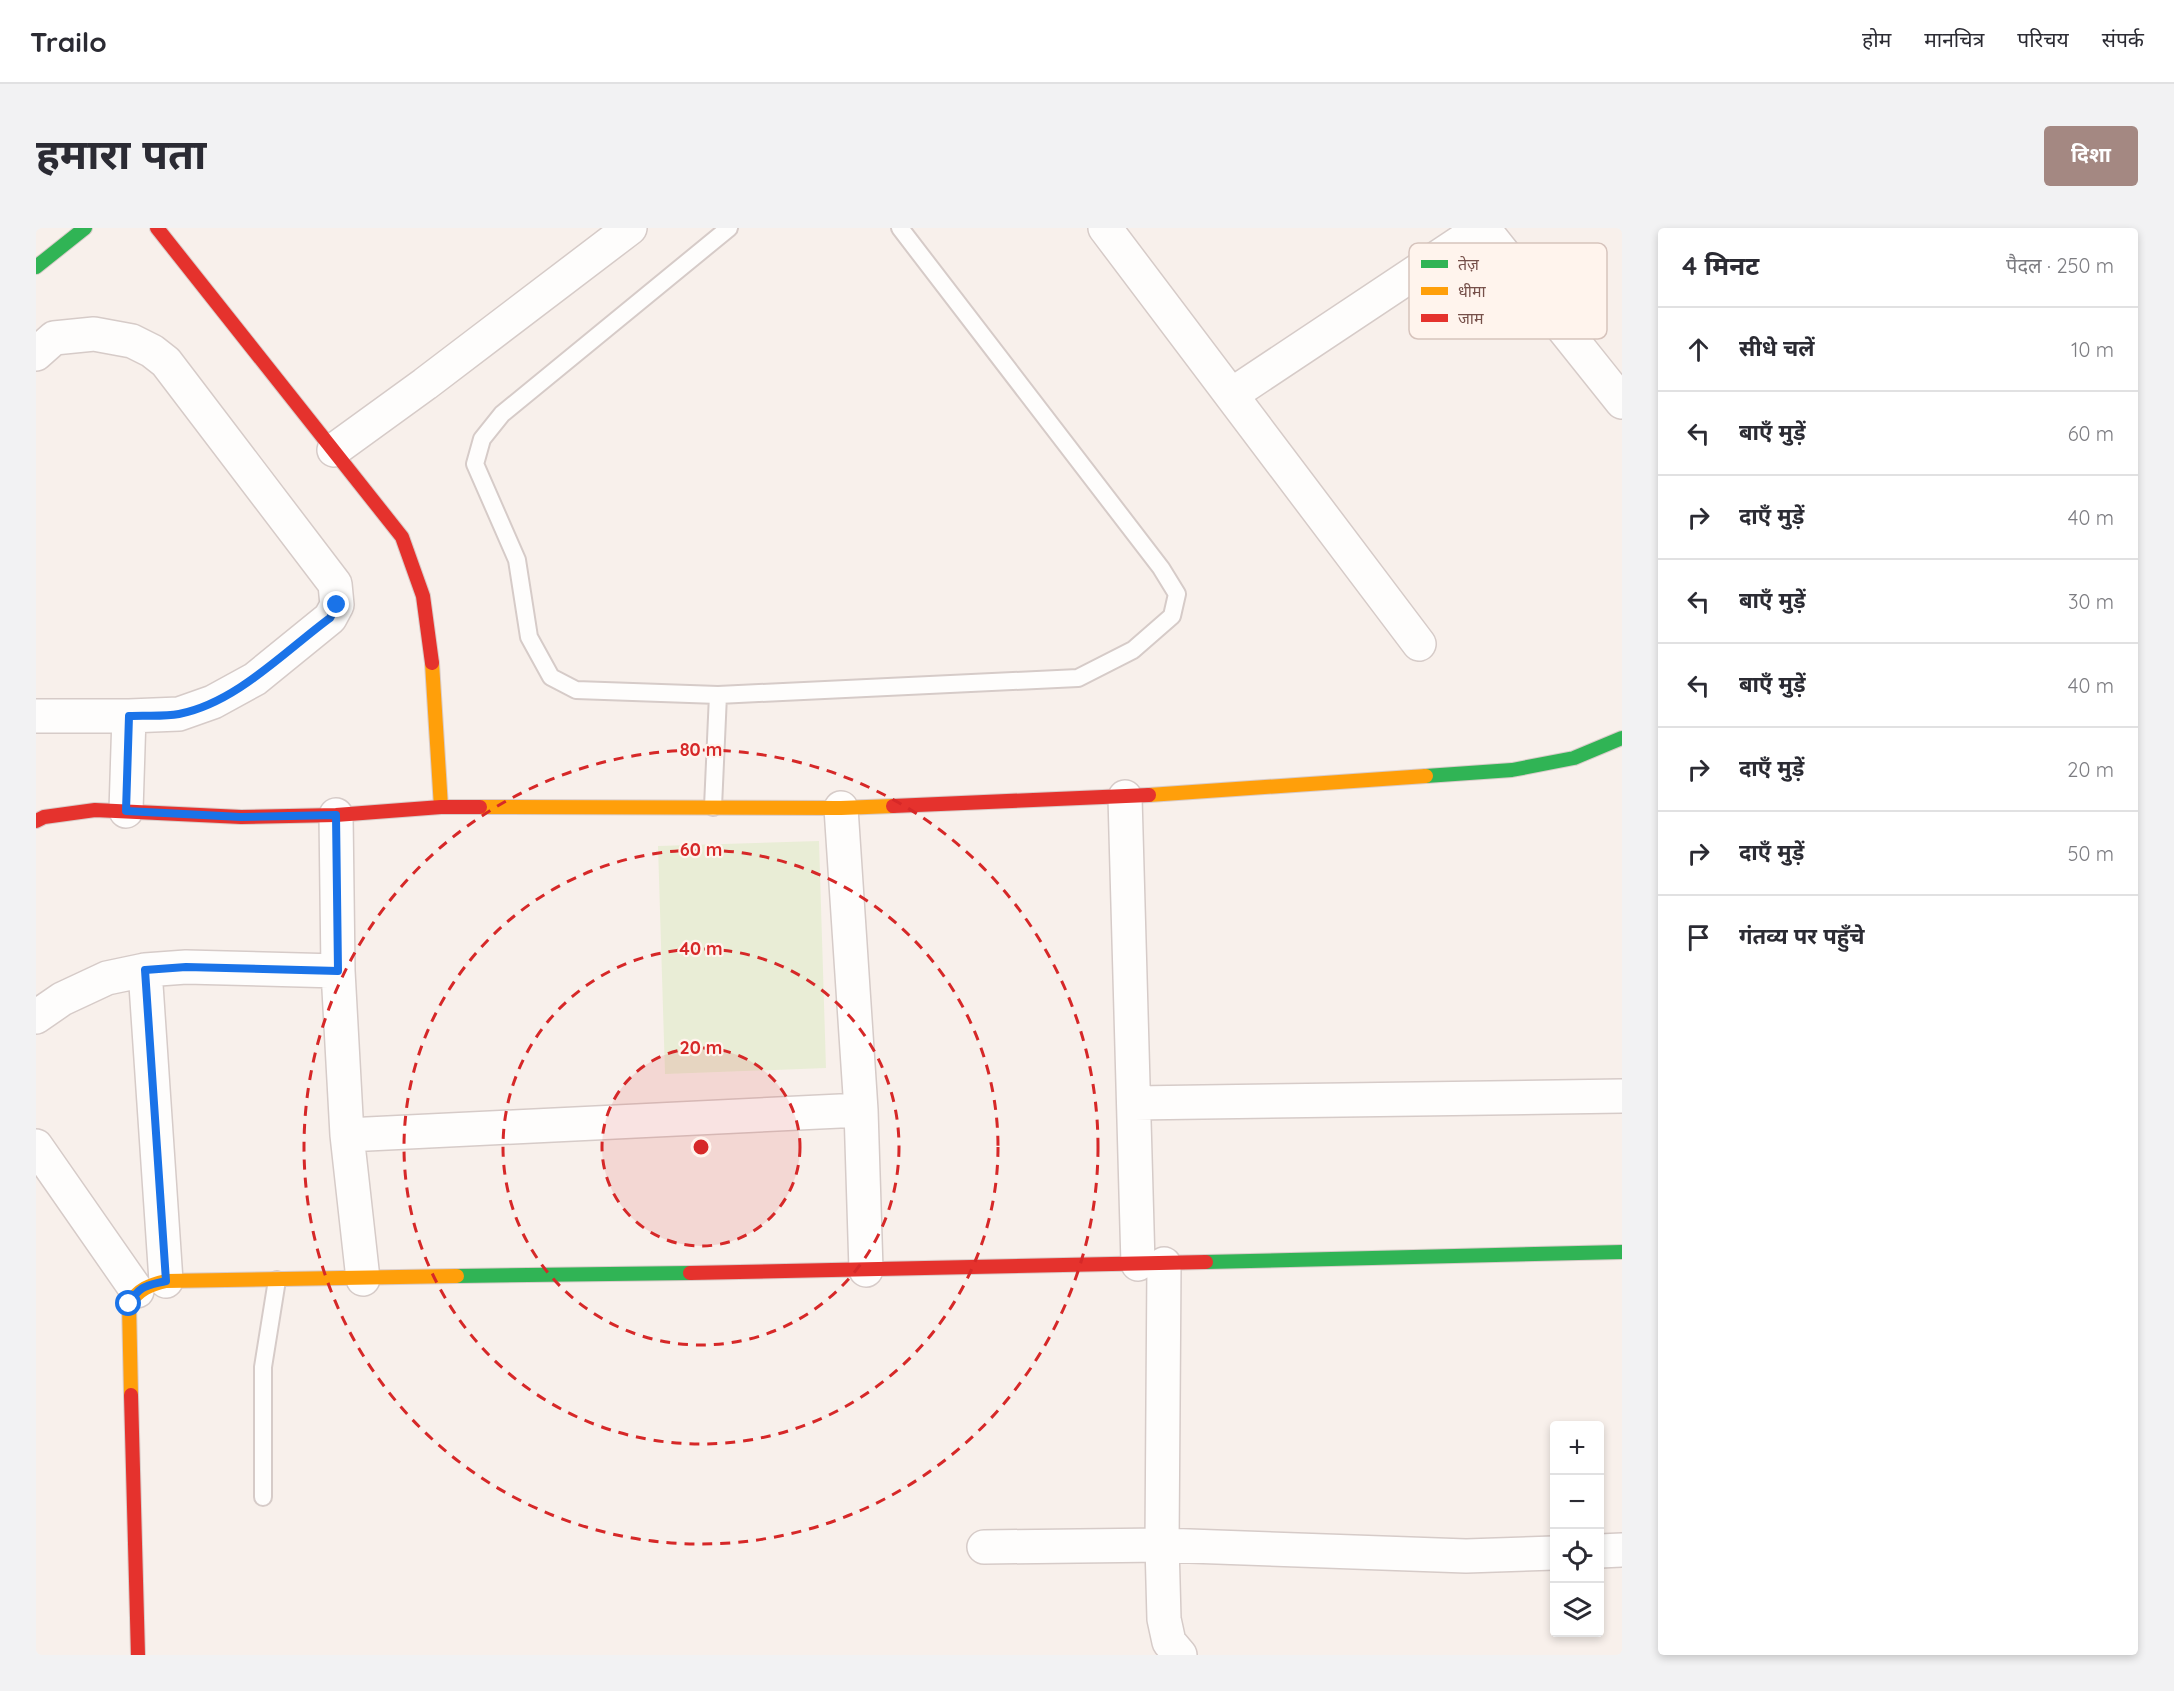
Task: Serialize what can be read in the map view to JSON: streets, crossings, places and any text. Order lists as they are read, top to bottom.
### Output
{
  "legend": ["तेज़", "धीमा", "जाम"],
  "page": {
    "header": "Trailo",
    "nav": [
      "होम",
      "मानचित्र",
      "परिचय",
      "संपर्क"
    ],
    "buttons": "दिशा",
    "title": "हमारा पता",
    "heading": ["4 मिनट", "पैदल · 250 m"],
    "list": [
      ["सीधे चलें", "10 m"],
      ["बाएँ मुड़ें", "60 m"],
      ["दाएँ मुड़ें", "40 m"],
      ["बाएँ मुड़ें", "30 m"],
      ["बाएँ मुड़ें", "40 m"],
      ["दाएँ मुड़ें", "20 m"],
      ["दाएँ मुड़ें", "50 m"],
      "गंतव्य पर पहुँचे"
    ],
    "map_buttons": ["+", "−"]
  },
  "rings": [
    "80 m",
    "60 m",
    "40 m",
    "20 m"
  ]
}
